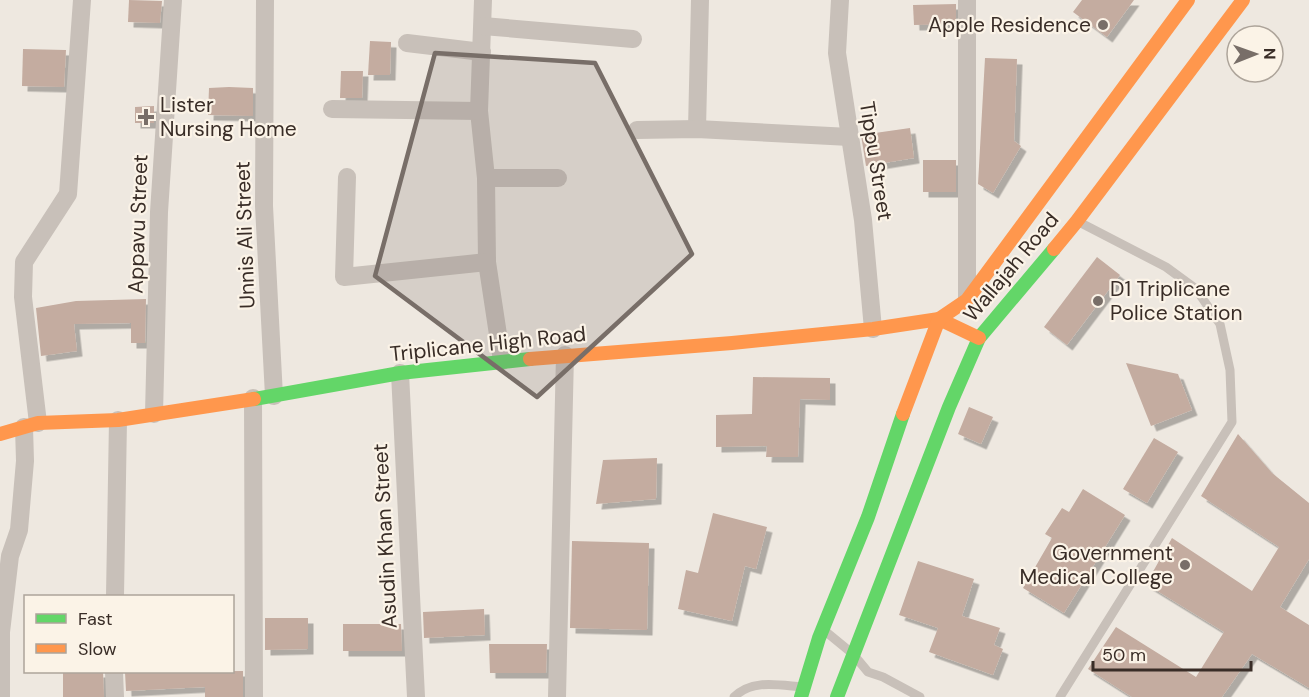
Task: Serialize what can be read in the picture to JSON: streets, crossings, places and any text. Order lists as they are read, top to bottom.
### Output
{
  "streets": {
    "main road": ["Wallajah Road", "Triplicane High Road"],
    "street": [
      "Tippu Street",
      "Appavu Street",
      "Unnis Ali Street",
      "Asudin Khan Street"
    ]
  },
  "crossings": [
    ["Tippu Street", "Triplicane High Road"],
    ["Appavu Street", "Triplicane High Road"],
    ["Unnis Ali Street", "Triplicane High Road"],
    ["Wallajah Road", "Triplicane High Road"],
    ["Triplicane High Road", "Asudin Khan Street"]
  ],
  "places": {
    "other": ["Apple Residence", "D1 Triplicane Police Station", "Government Medical College"],
    "health": ["Lister Nursing Home"]
  },
  "legend": ["Fast", "Slow"],
  "scale_bar": "50 m",
  "north": "right"
}
